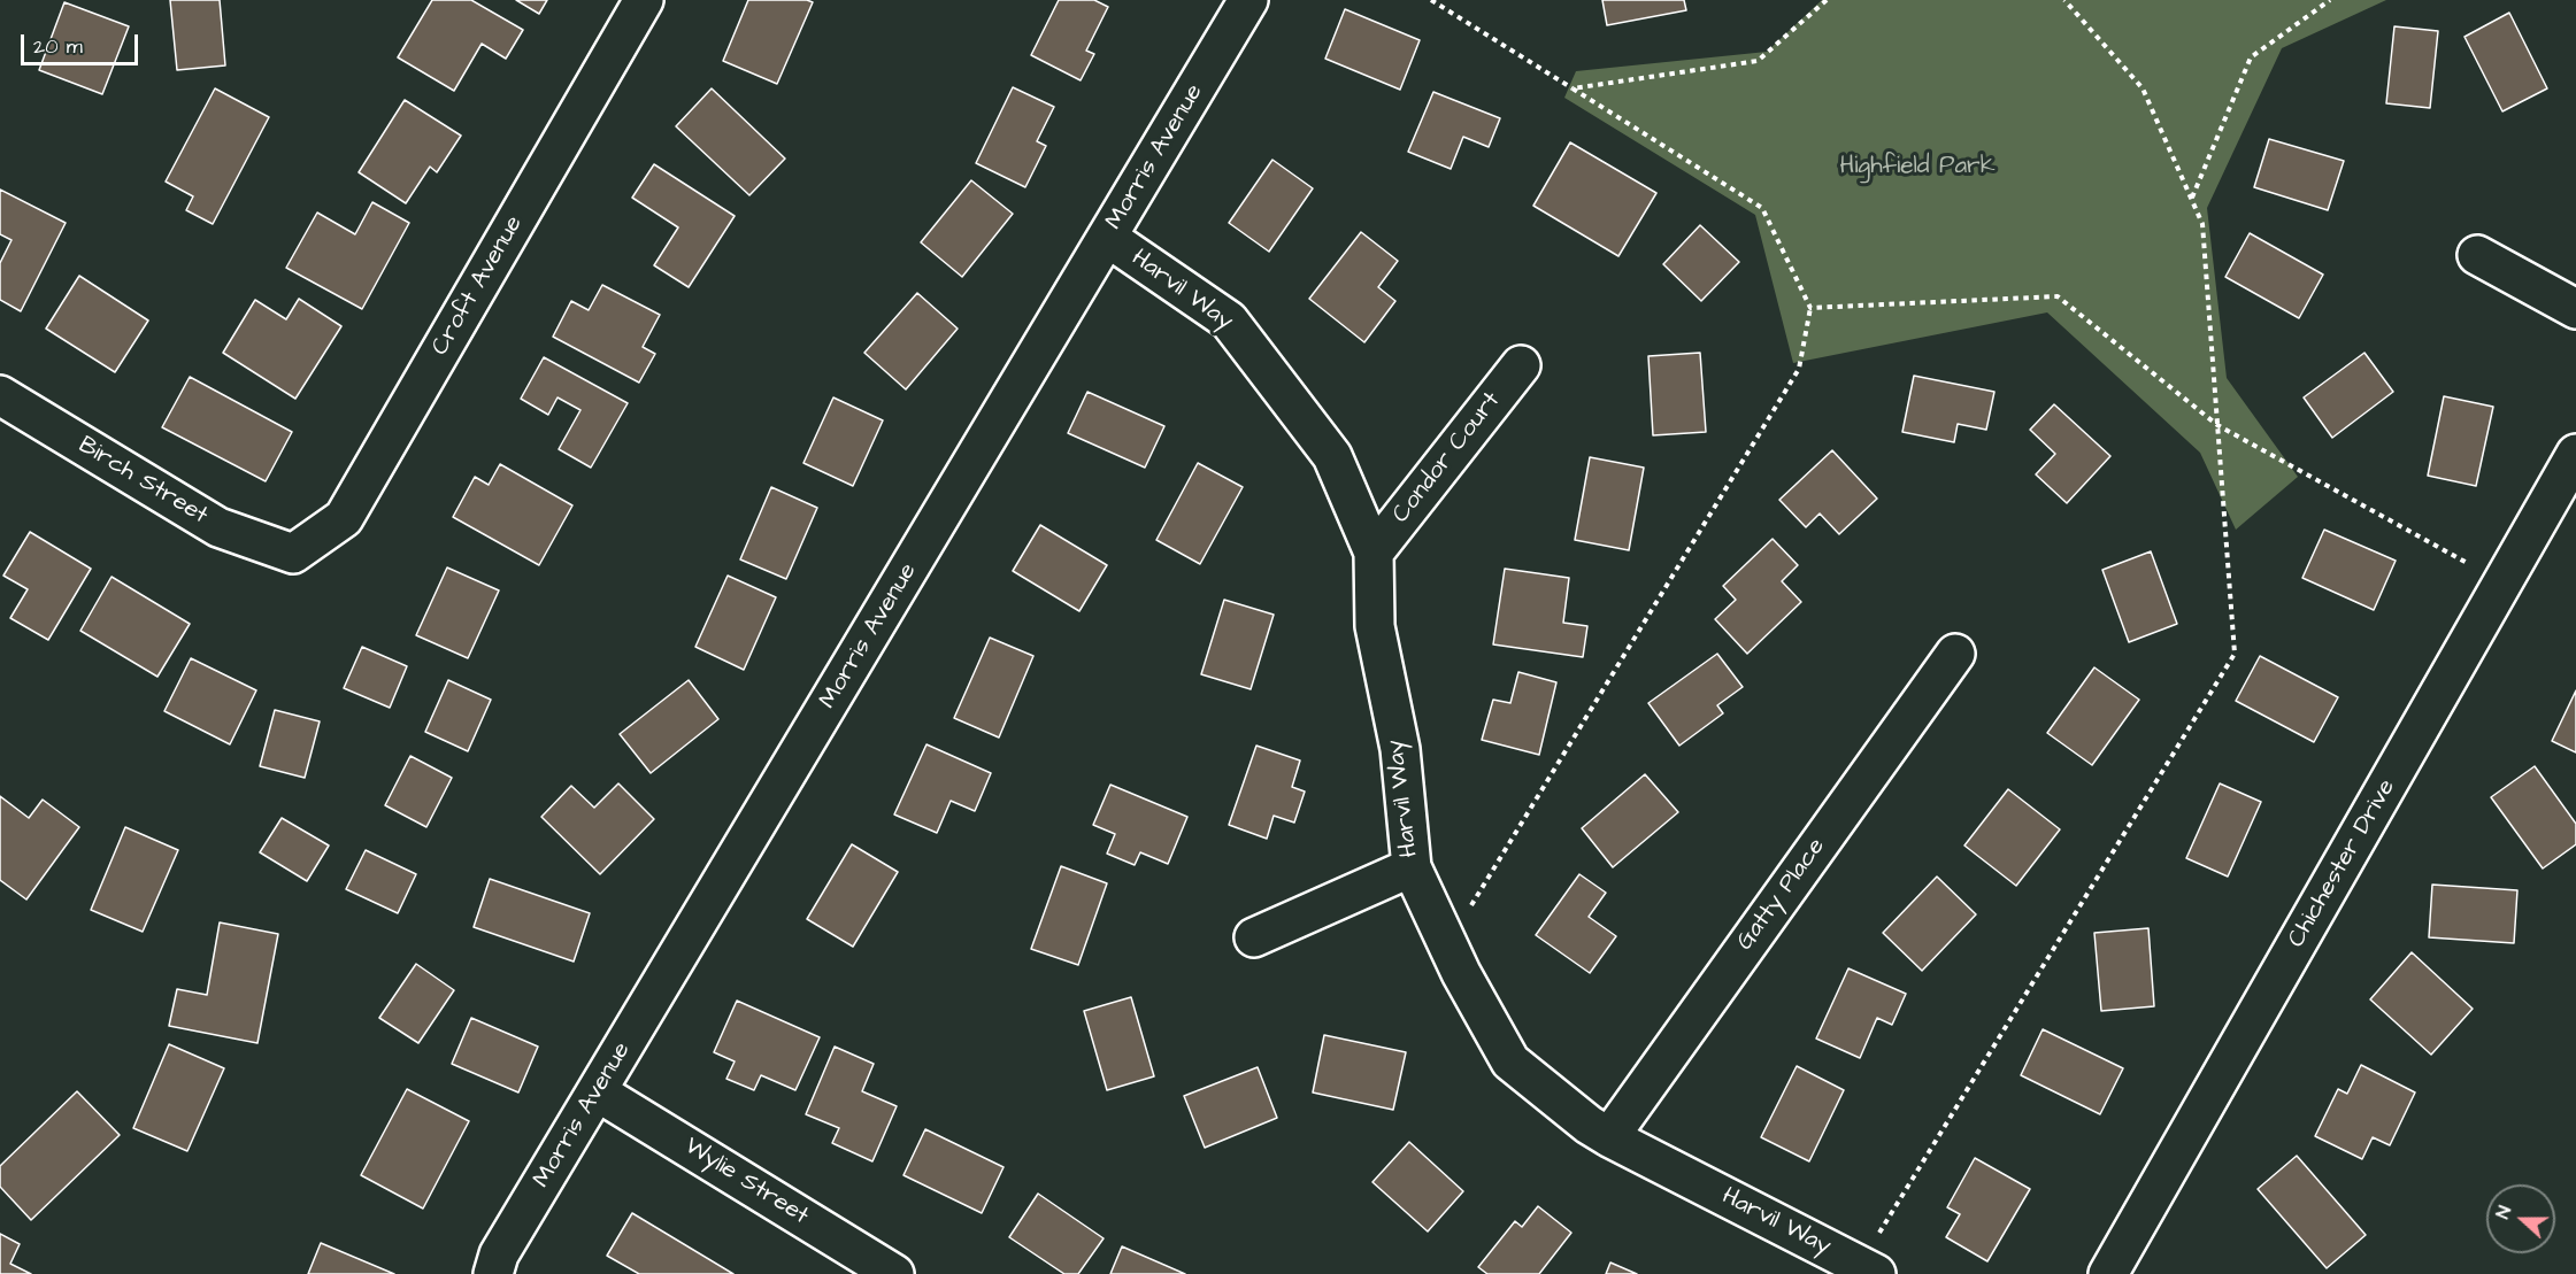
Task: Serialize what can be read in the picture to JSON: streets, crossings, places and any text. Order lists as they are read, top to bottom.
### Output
{
  "streets": {
    "street": [
      "Morris Avenue",
      "Croft Avenue",
      "Harvil Way",
      "Condor Court",
      "Birch Street",
      "Chichester Drive",
      "Gatty Place",
      "Wylie Street"
    ]
  },
  "crossings": [
    ["Morris Avenue", "Harvil Way"],
    ["Morris Avenue", "Wylie Street"],
    ["Croft Avenue", "Birch Street"],
    ["Harvil Way", "Condor Court"],
    ["Harvil Way", "Gatty Place"]
  ],
  "parks": ["Highfield Park"],
  "scale_bar": "20 m",
  "north": "left"
}
